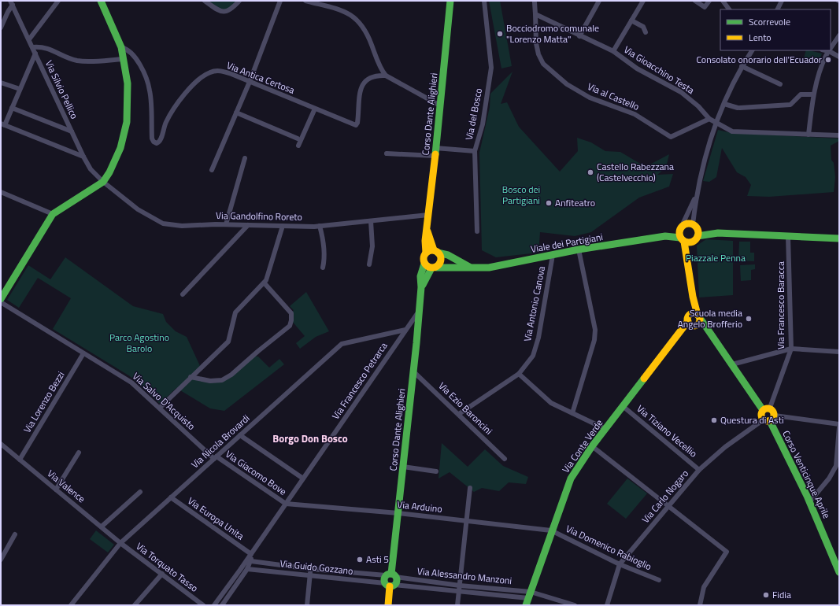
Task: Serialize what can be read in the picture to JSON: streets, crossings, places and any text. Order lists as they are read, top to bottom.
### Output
{
  "streets": {
    "street": [
      "Via Gioacchino Testa",
      "Via Antica Certosa",
      "Via Silvio Pellico",
      "Via al Castello",
      "Corso Dante Alighieri",
      "Via del Bosco",
      "Via Gandolfino Roreto",
      "Viale dei Partigiani",
      "Via Antonio Canova",
      "Via Francesco Baracca",
      "Via Francesco Petrarca",
      "Via Salvo D'Acquisto",
      "Via Lorenzo Bezzi",
      "Via Ezio Baroncini",
      "Via Tiziano Vecellio",
      "Via Nicola Brovardi",
      "Via Conte Verde",
      "Via Giacomo Bove",
      "Corso Venticinque Aprile",
      "Via Valence",
      "Via Carlo Nogaro",
      "Via Arduino",
      "Via Europa Unita",
      "Via Domenico Rabioglio",
      "Via Torquato Tasso",
      "Via Guido Gozzano",
      "Via Alessandro Manzoni"
    ]
  },
  "crossings": [
    ["Via Gioacchino Testa", "Via al Castello"],
    ["Via Silvio Pellico", "Via Gandolfino Roreto"],
    ["Corso Dante Alighieri", "Via Gandolfino Roreto"],
    ["Corso Dante Alighieri", "Viale dei Partigiani"],
    ["Corso Dante Alighieri", "Via Francesco Petrarca"],
    ["Corso Dante Alighieri", "Via Ezio Baroncini"],
    ["Corso Dante Alighieri", "Via Arduino"],
    ["Corso Dante Alighieri", "Via Guido Gozzano"],
    ["Corso Dante Alighieri", "Via Alessandro Manzoni"],
    ["Viale dei Partigiani", "Via Antonio Canova"],
    ["Via Antonio Canova", "Via Ezio Baroncini"],
    ["Via Francesco Baracca", "Corso Venticinque Aprile"],
    ["Via Francesco Petrarca", "Via Nicola Brovardi"],
    ["Via Francesco Petrarca", "Via Giacomo Bove"],
    ["Via Francesco Petrarca", "Via Arduino"],
    ["Via Francesco Petrarca", "Via Europa Unita"],
    ["Via Salvo D'Acquisto", "Via Lorenzo Bezzi"],
    ["Via Salvo D'Acquisto", "Via Nicola Brovardi"],
    ["Via Salvo D'Acquisto", "Via Giacomo Bove"],
    ["Via Lorenzo Bezzi", "Via Valence"],
    ["Via Tiziano Vecellio", "Via Conte Verde"],
    ["Via Tiziano Vecellio", "Via Carlo Nogaro"],
    ["Via Nicola Brovardi", "Via Giacomo Bove"],
    ["Via Nicola Brovardi", "Via Valence"],
    ["Via Nicola Brovardi", "Via Europa Unita"],
    ["Via Nicola Brovardi", "Via Torquato Tasso"],
    ["Via Conte Verde", "Corso Venticinque Aprile"],
    ["Via Conte Verde", "Via Arduino"],
    ["Via Conte Verde", "Via Domenico Rabioglio"],
    ["Via Conte Verde", "Via Alessandro Manzoni"],
    ["Via Giacomo Bove", "Via Arduino"],
    ["Corso Venticinque Aprile", "Via Carlo Nogaro"],
    ["Via Valence", "Via Torquato Tasso"],
    ["Via Carlo Nogaro", "Via Domenico Rabioglio"],
    ["Via Arduino", "Via Domenico Rabioglio"],
    ["Via Guido Gozzano", "Via Alessandro Manzoni"]
  ],
  "districts": ["Borgo Don Bosco"],
  "parks": ["Bosco dei Partigiani", "Piazzale Penna", "Parco Agostino Barolo"],
  "places": [
    "Bocciodromo comunale \"Lorenzo Matta\"",
    "Consolato onorario dell'Ecuador",
    "Castello Rabezzana (Castelvecchio)",
    "Anfiteatro",
    "Scuola media Angelo Brofferio",
    "Questura di Asti",
    "Asti 5",
    "Fidia"
  ],
  "legend": ["Scorrevole", "Lento"]
}
